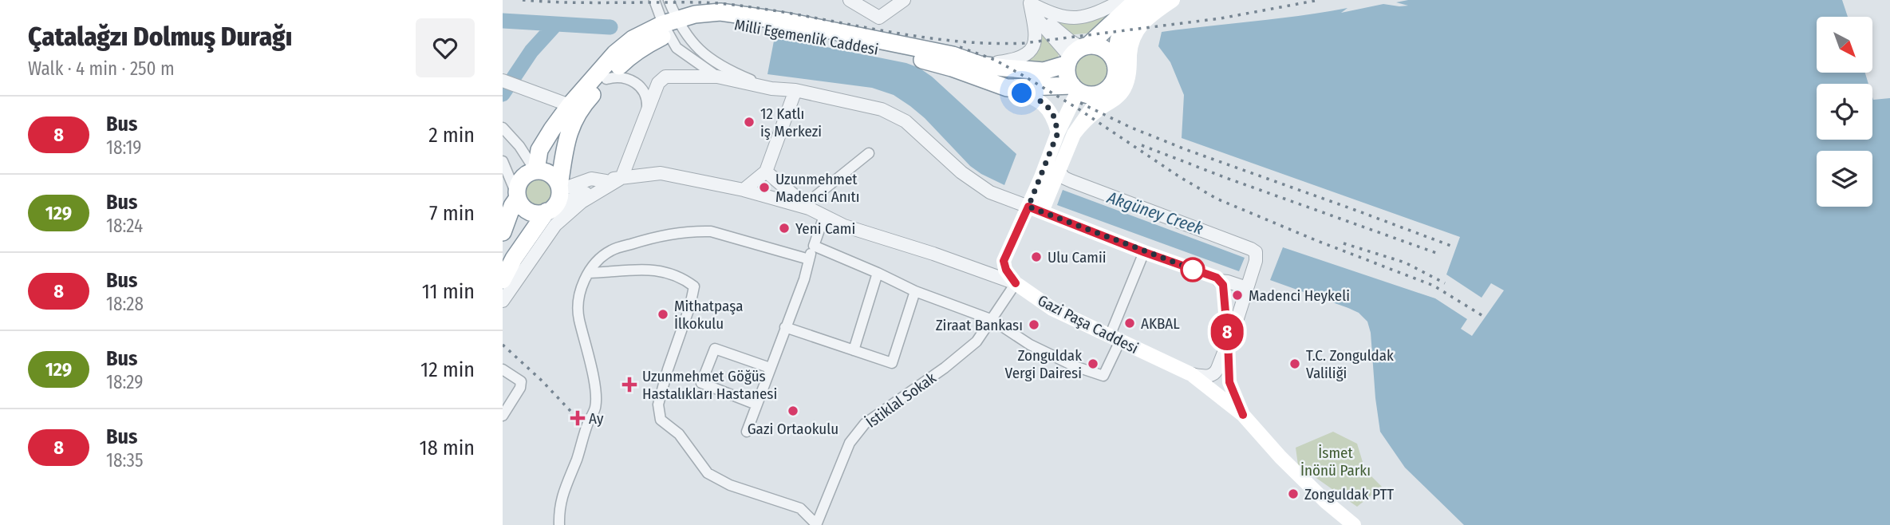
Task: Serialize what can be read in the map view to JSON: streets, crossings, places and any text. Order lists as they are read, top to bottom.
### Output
{
  "streets": {
    "highway": ["Milli Egemenlik Caddesi"],
    "main road": ["Gazi Paşa Caddesi"],
    "street": ["İstiklal Sokak"]
  },
  "crossings": [
    ["Gazi Paşa Caddesi", "İstiklal Sokak"]
  ],
  "water": ["Akgüney Creek"],
  "parks": ["İsmet İnönü Parkı"],
  "places": {
    "other": [
      "12 Katlı iş Merkezi",
      "Uzunmehmet Madenci Anıtı",
      "Yeni Cami",
      "Ulu Camii",
      "Madenci Heykeli",
      "Mithatpaşa İlkokulu",
      "AKBAL",
      "Ziraat Bankası",
      "Zonguldak Vergi Dairesi",
      "T.C. Zonguldak Valiliği",
      "Gazi Ortaokulu",
      "Zonguldak PTT"
    ],
    "health": ["Uzunmehmet Göğüs Hastalıkları Hastanesi", "Ay"]
  },
  "lines": ["bus line 8"],
  "north": "bottom right",
  "page": {
    "heading": ["Çatalağzı Dolmuş Durağı", "Walk · 4 min · 250 m"],
    "on_map": "8",
    "list": [
      {
        "mark": "8",
        "name": "Bus",
        "note": "18:19",
        "value": "2 min"
      },
      {
        "mark": "129",
        "name": "Bus",
        "note": "18:24",
        "value": "7 min"
      },
      {
        "mark": "8",
        "name": "Bus",
        "note": "18:28",
        "value": "11 min"
      },
      {
        "mark": "129",
        "name": "Bus",
        "note": "18:29",
        "value": "12 min"
      },
      {
        "mark": "8",
        "name": "Bus",
        "note": "18:35",
        "value": "18 min"
      }
    ]
  }
}
